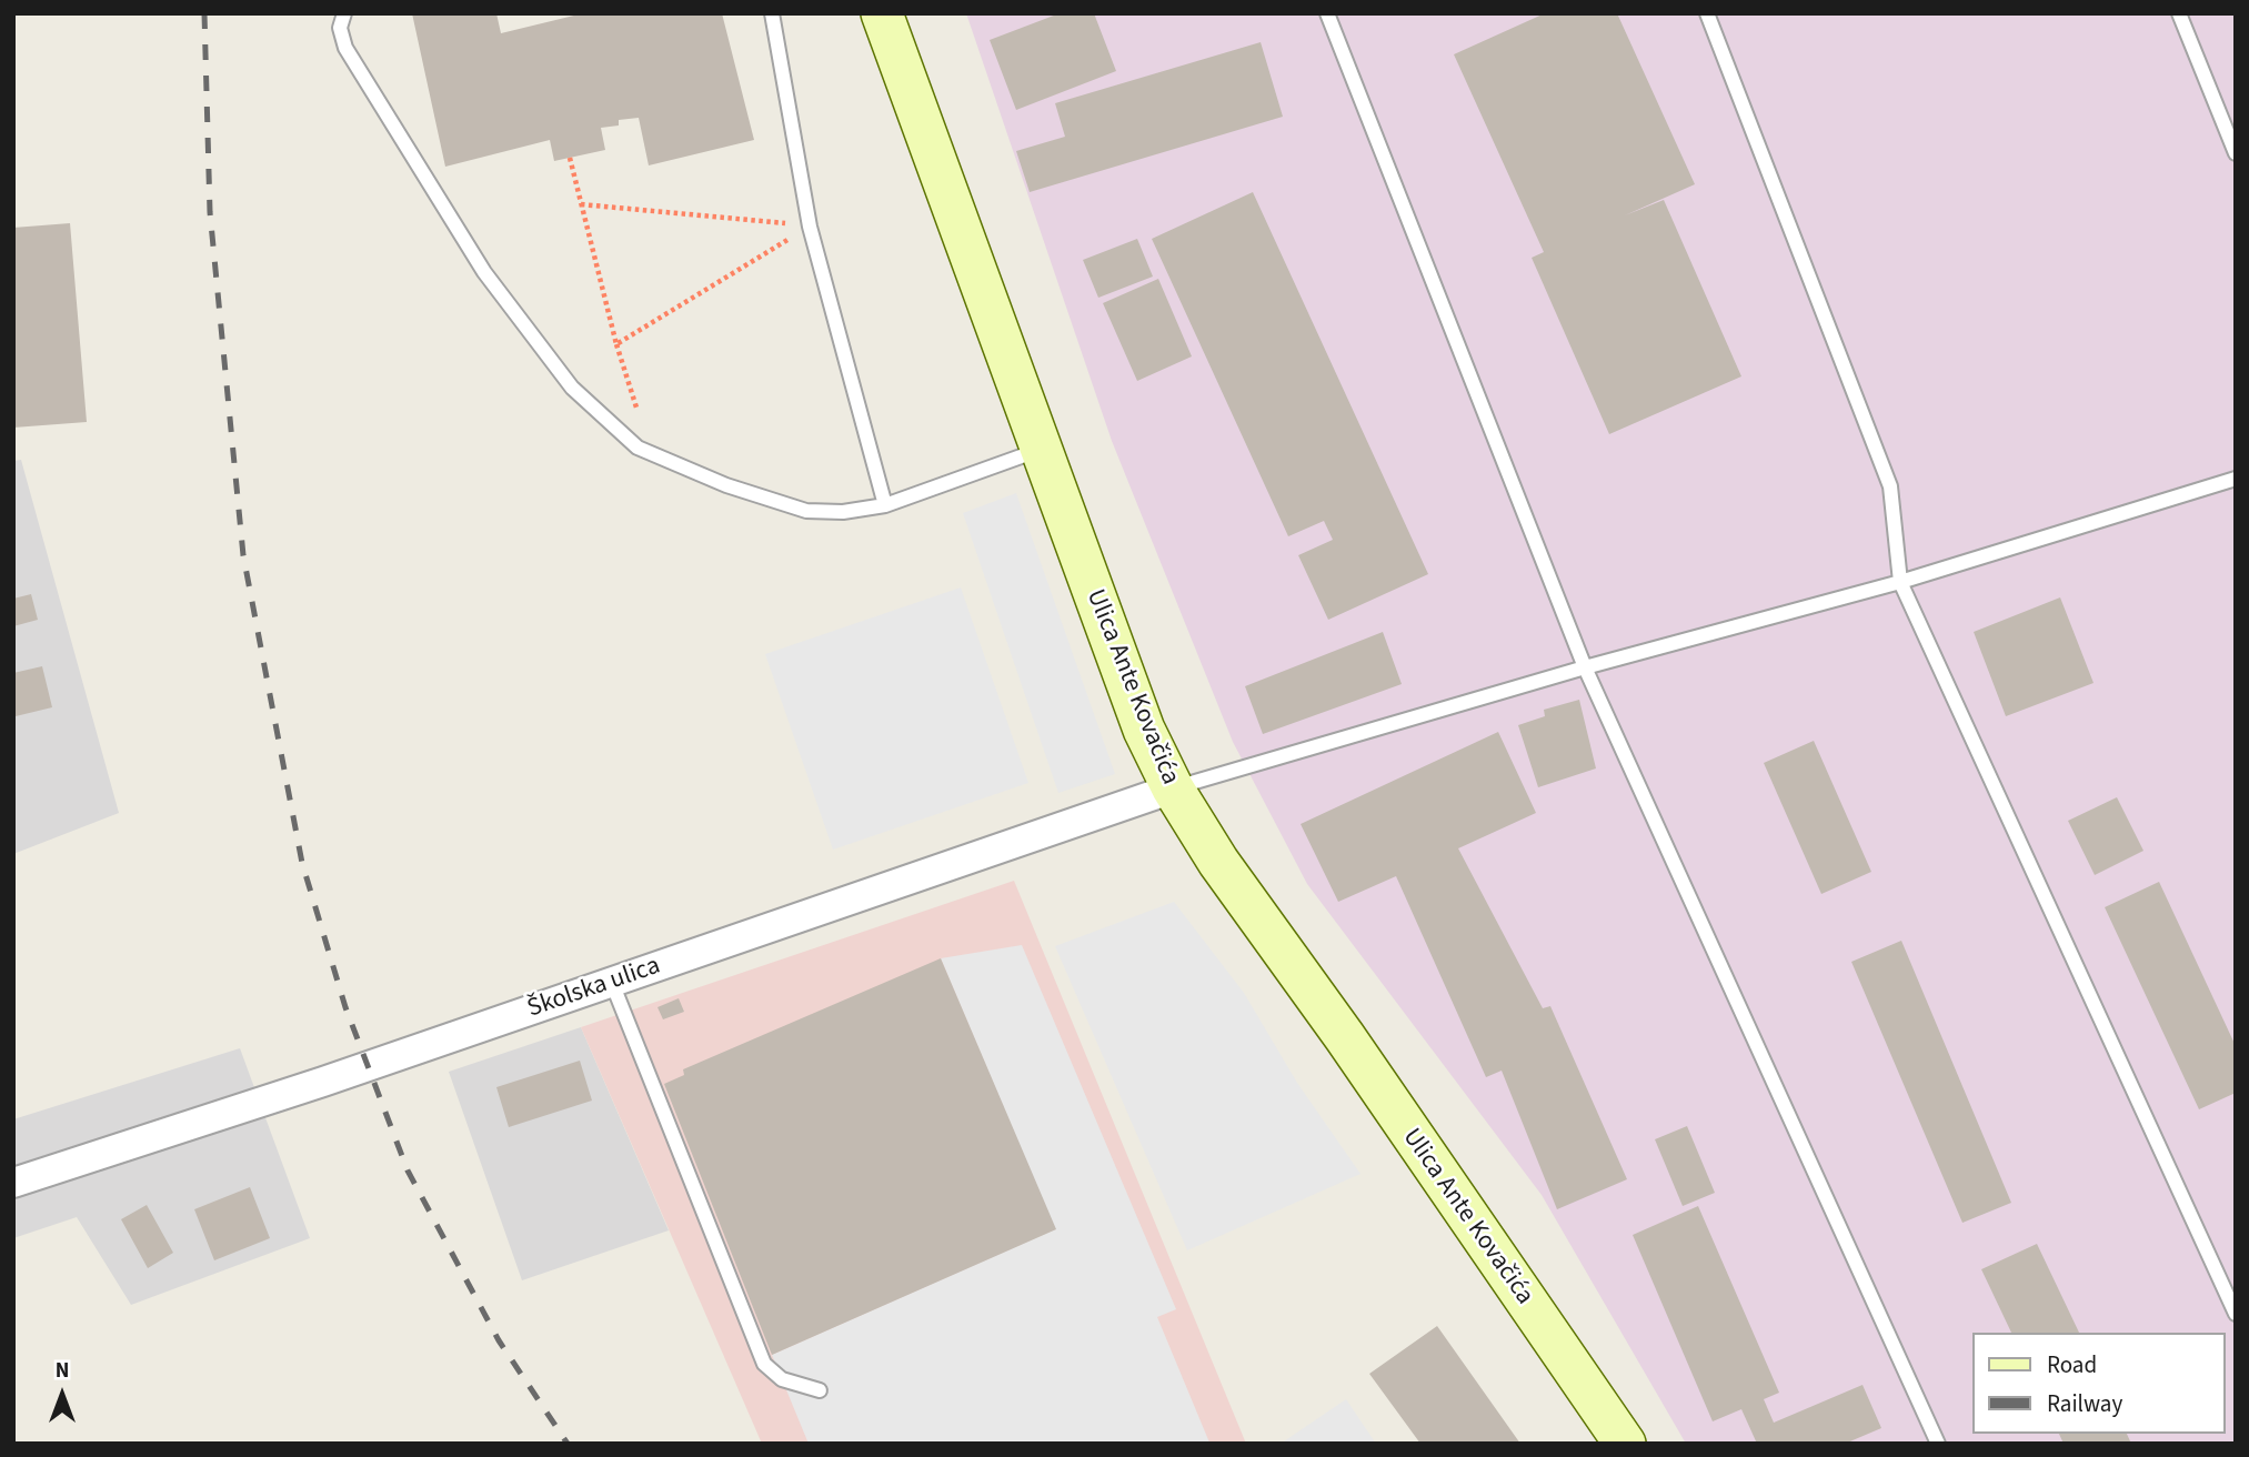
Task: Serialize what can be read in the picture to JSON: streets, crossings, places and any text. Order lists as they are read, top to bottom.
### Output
{
  "streets": {
    "main road": ["Ulica Ante Kovačića"],
    "street": ["Školska ulica"]
  },
  "crossings": [
    ["Ulica Ante Kovačića", "Školska ulica"]
  ],
  "legend": ["Road", "Railway"],
  "north": "top"
}
